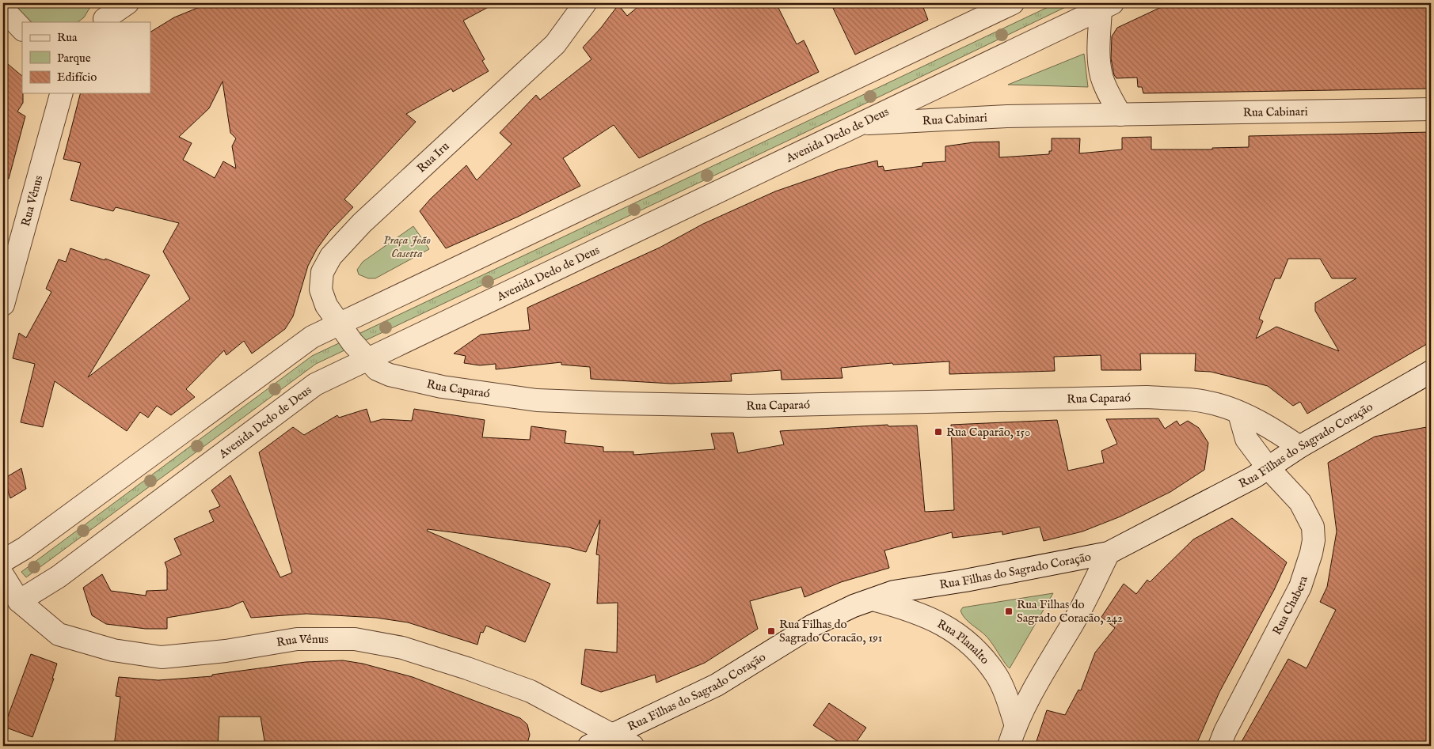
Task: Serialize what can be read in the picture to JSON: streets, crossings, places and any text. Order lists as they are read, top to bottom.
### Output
{
  "streets": {
    "street": [
      "Rua Cabinari",
      "Avenida Dedo de Deus",
      "Rua Iru",
      "Rua Vênus",
      "Rua Caparaó",
      "Rua Filhas do Sagrado Coração",
      "Rua Chabera",
      "Rua Planalto"
    ]
  },
  "crossings": [
    ["Rua Cabinari", "Avenida Dedo de Deus"],
    ["Avenida Dedo de Deus", "Rua Vênus"],
    ["Avenida Dedo de Deus", "Rua Caparaó"],
    ["Rua Iru", "Rua Caparaó"],
    ["Rua Vênus", "Rua Filhas do Sagrado Coração"],
    ["Rua Caparaó", "Rua Filhas do Sagrado Coração"],
    ["Rua Filhas do Sagrado Coração", "Rua Chabera"],
    ["Rua Filhas do Sagrado Coração", "Rua Planalto"]
  ],
  "parks": ["Praça João Casetta"],
  "places": {
    "transit": ["Rua Caparão, 150", "Rua Filhas do Sagrado Coracão, 242", "Rua Filhas do Sagrado Coracão, 191"]
  },
  "legend": ["Rua", "Parque", "Edifício"]
}
